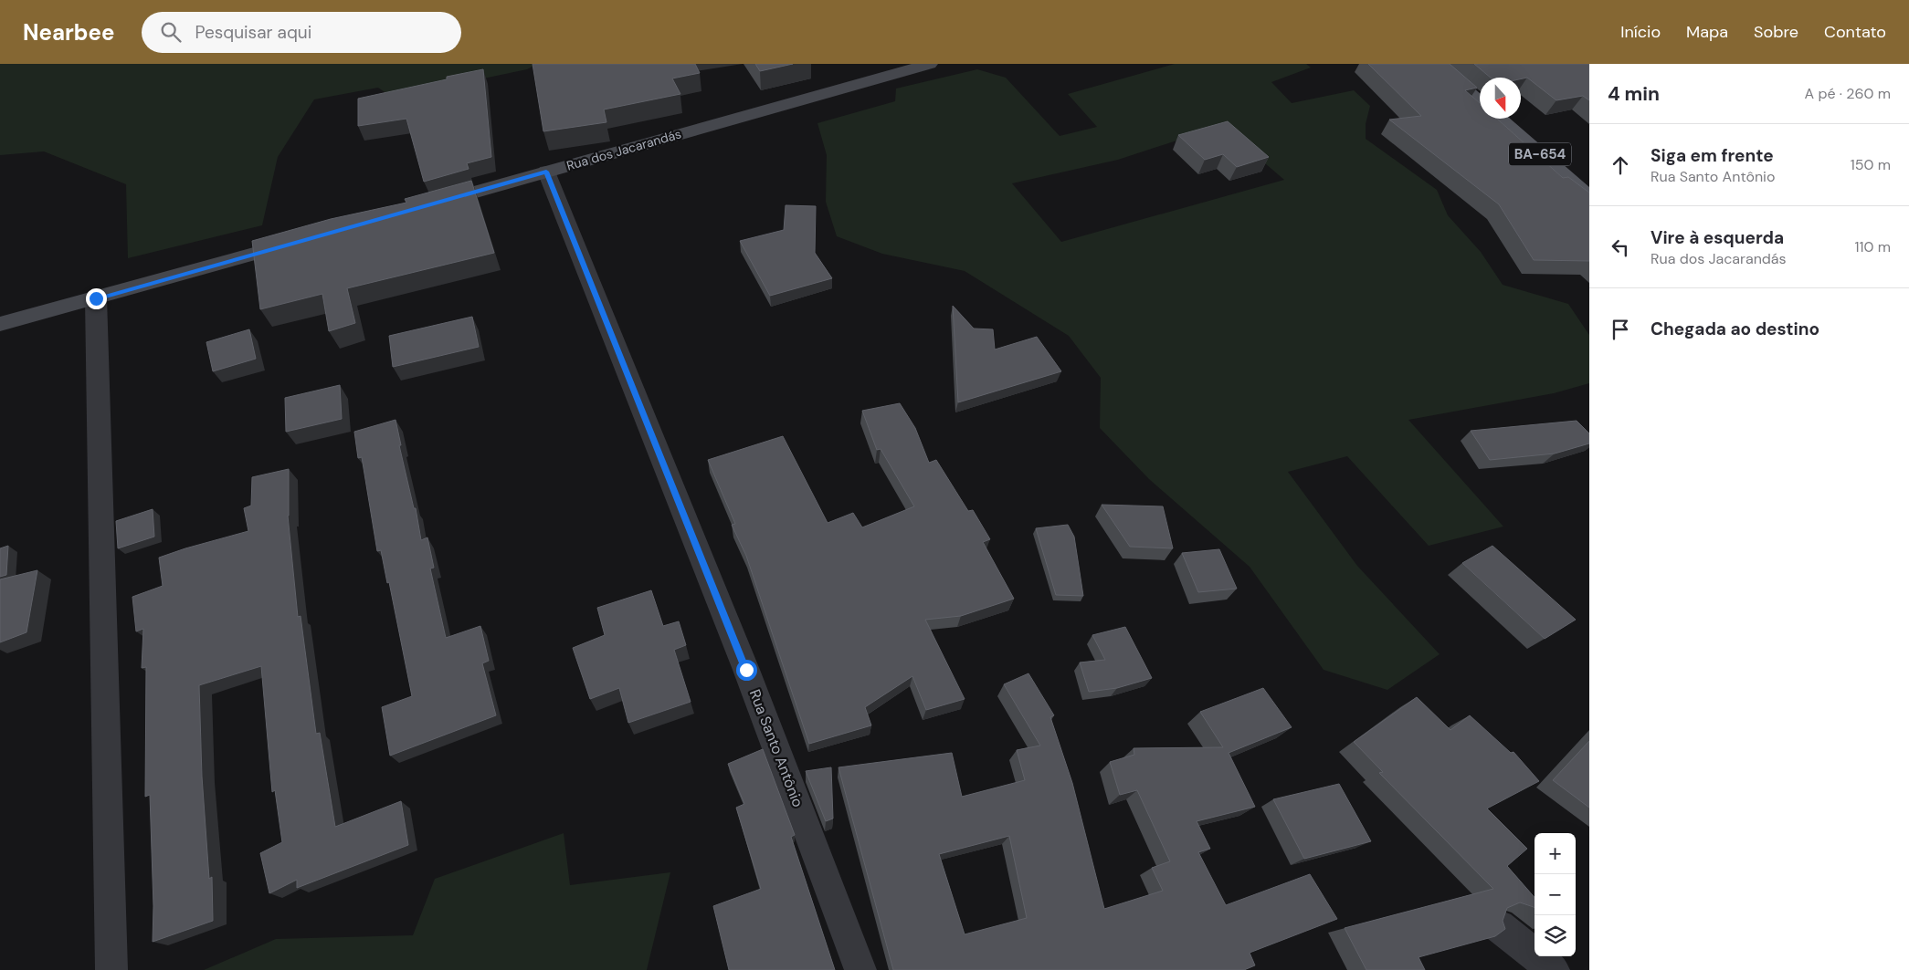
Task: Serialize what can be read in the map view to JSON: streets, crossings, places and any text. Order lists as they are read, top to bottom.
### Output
{
  "streets": {
    "main road": ["BA-654"],
    "street": ["Rua dos Jacarandás", "Rua Santo Antônio"]
  },
  "crossings": [
    ["Rua dos Jacarandás", "Rua Santo Antônio"]
  ],
  "north": "bottom",
  "page": {
    "header": "Nearbee",
    "search": "Pesquisar aqui",
    "nav": [
      "Início",
      "Mapa",
      "Sobre",
      "Contato"
    ],
    "heading": ["4 min", "A pé · 260 m"],
    "list": [
      ["Siga em frente", "Rua Santo Antônio", "150 m"],
      ["Vire à esquerda", "Rua dos Jacarandás", "110 m"],
      "Chegada ao destino"
    ],
    "map_buttons": ["+", "−"]
  }
}
